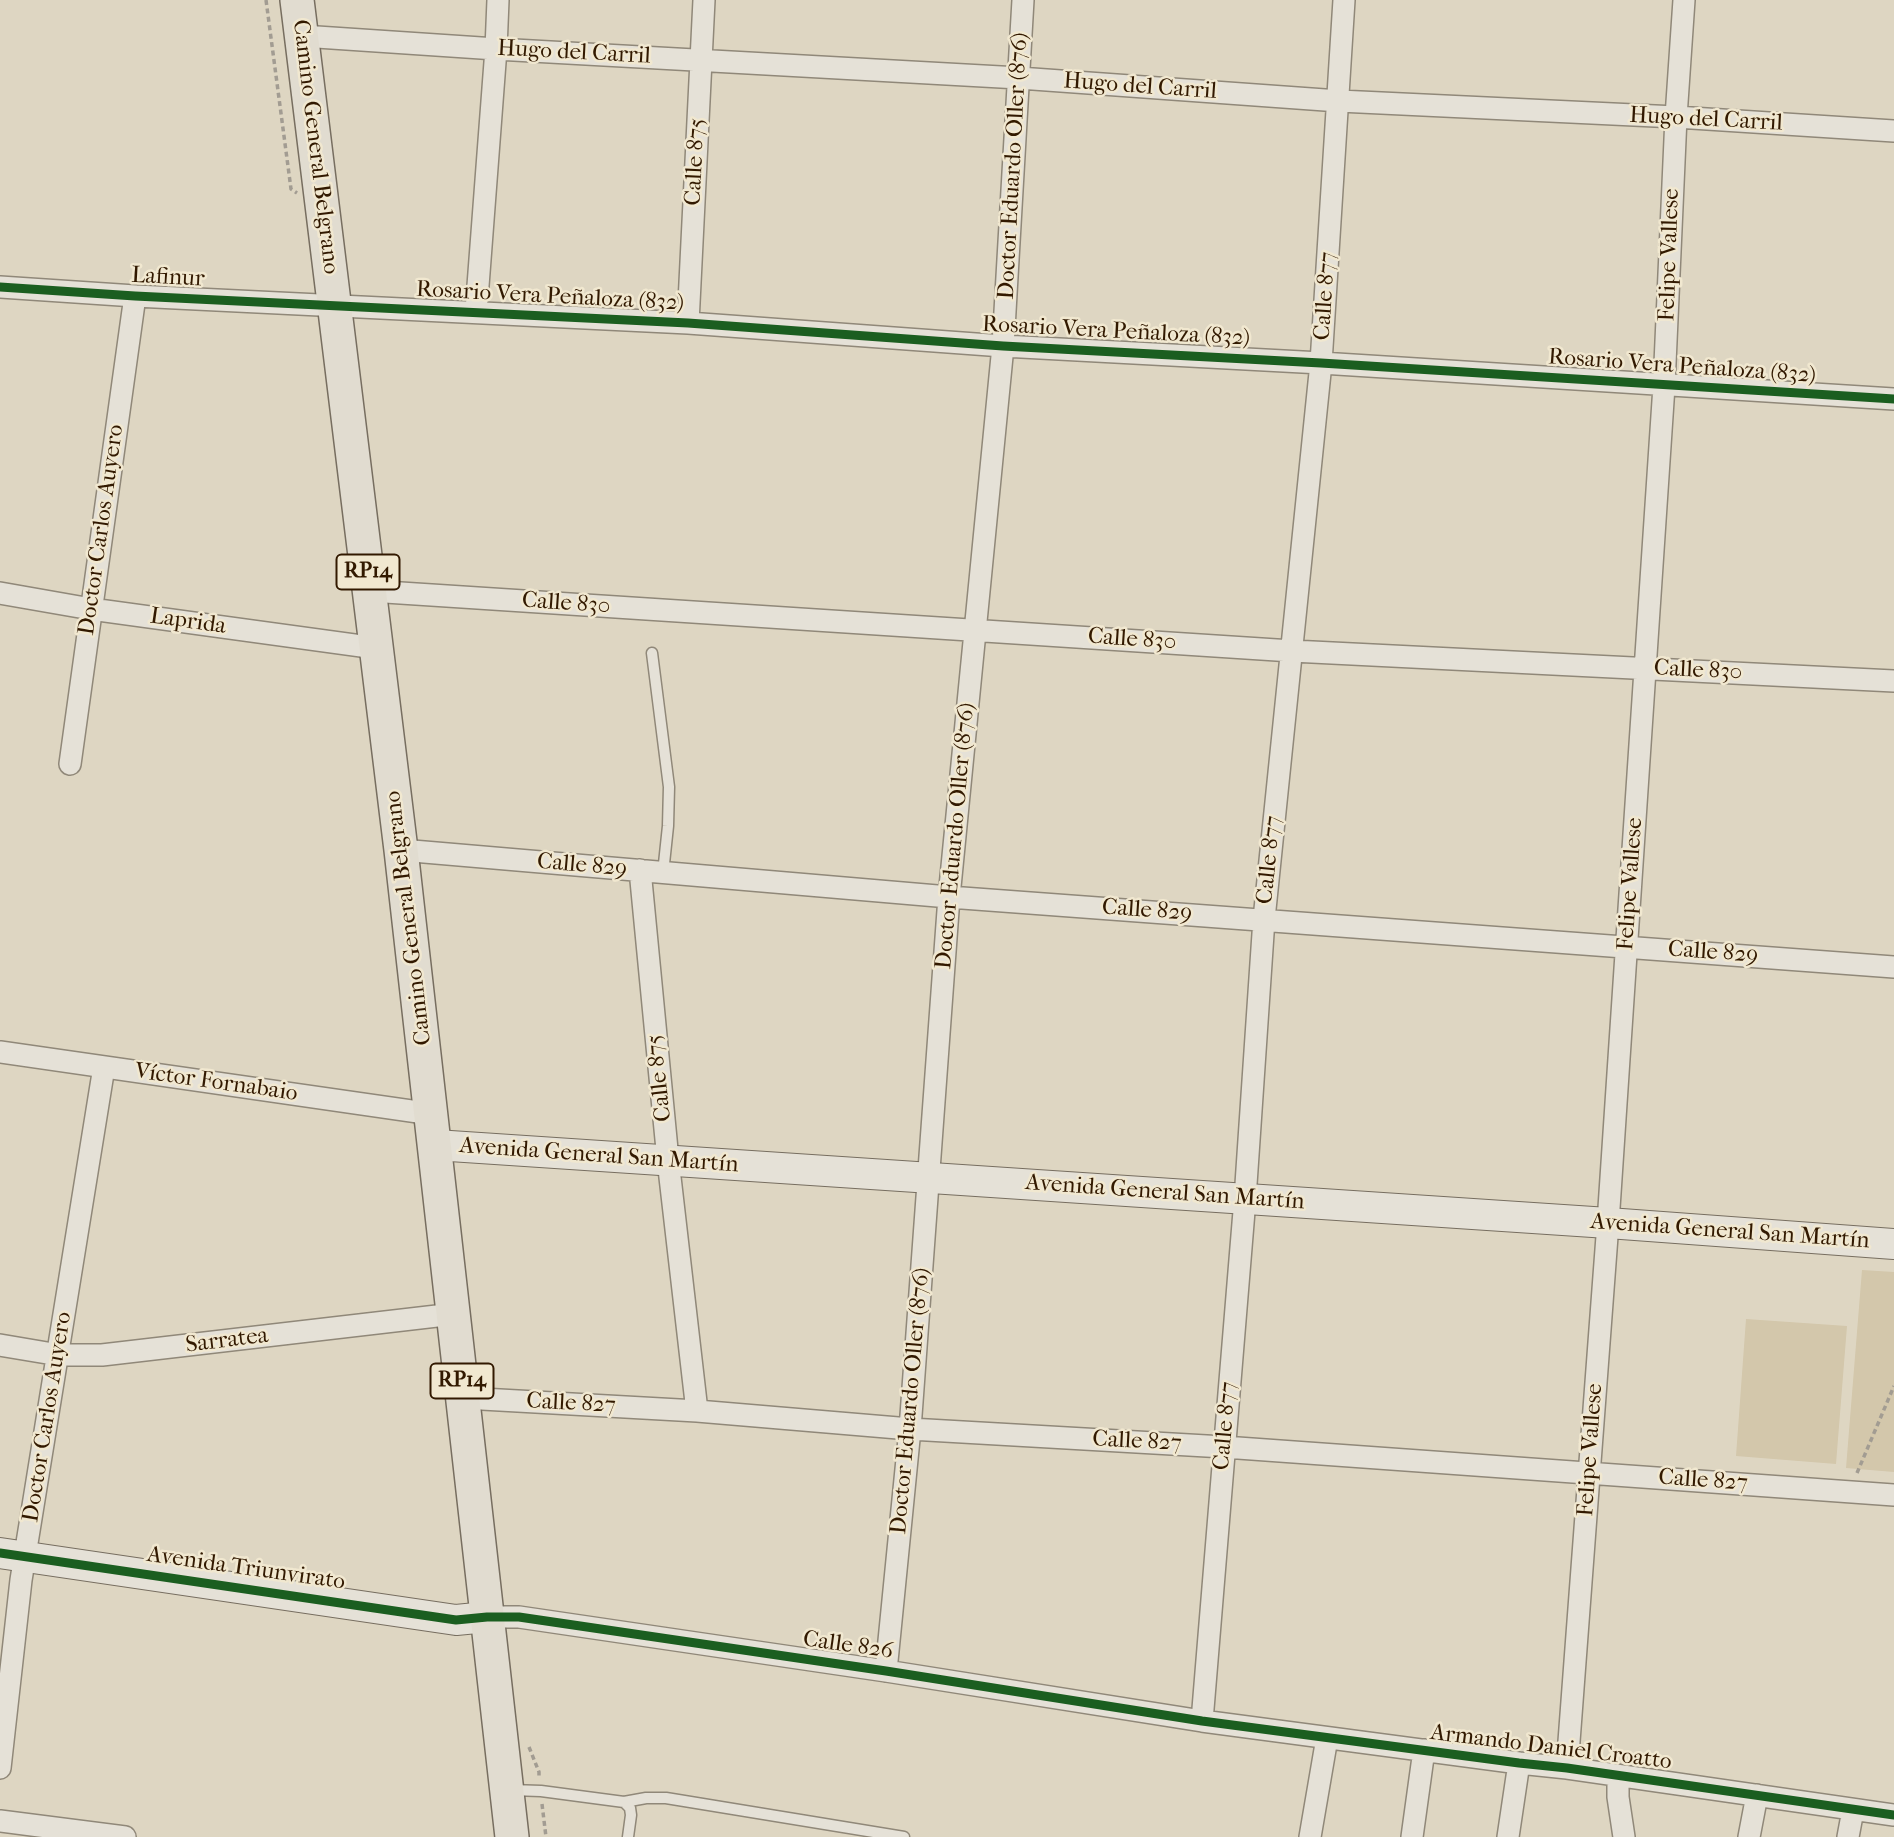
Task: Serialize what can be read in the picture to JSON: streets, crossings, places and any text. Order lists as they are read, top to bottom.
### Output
{
  "streets": {
    "main road": [
      "Camino General Belgrano",
      "RP14",
      "Avenida General San Martín",
      "Avenida Triunvirato"
    ],
    "street": [
      "Hugo del Carril",
      "Calle 875",
      "Doctor Eduardo Oller (876)",
      "Felipe Vallese",
      "Lafinur",
      "Calle 877",
      "Rosario Vera Peñaloza (832)",
      "Doctor Carlos Auyero",
      "Calle 830",
      "Laprida",
      "Calle 829",
      "Víctor Fornabaio",
      "Sarratea",
      "Calle 827",
      "Calle 826",
      "Armando Daniel Croatto"
    ]
  },
  "crossings": [
    ["Hugo del Carril", "Camino General Belgrano"],
    ["Hugo del Carril", "Calle 875"],
    ["Hugo del Carril", "Doctor Eduardo Oller (876)"],
    ["Hugo del Carril", "Felipe Vallese"],
    ["Hugo del Carril", "Calle 877"],
    ["Camino General Belgrano", "Lafinur"],
    ["Camino General Belgrano", "Rosario Vera Peñaloza (832)"],
    ["Camino General Belgrano", "Calle 830"],
    ["Camino General Belgrano", "Laprida"],
    ["Camino General Belgrano", "Calle 829"],
    ["Camino General Belgrano", "Víctor Fornabaio"],
    ["Camino General Belgrano", "Avenida General San Martín"],
    ["Camino General Belgrano", "Sarratea"],
    ["Camino General Belgrano", "Calle 827"],
    ["Camino General Belgrano", "Avenida Triunvirato"],
    ["Camino General Belgrano", "Calle 826"],
    ["Calle 875", "Rosario Vera Peñaloza (832)"],
    ["Calle 875", "Calle 829"],
    ["Calle 875", "Avenida General San Martín"],
    ["Calle 875", "Calle 827"],
    ["Doctor Eduardo Oller (876)", "Rosario Vera Peñaloza (832)"],
    ["Doctor Eduardo Oller (876)", "Calle 830"],
    ["Doctor Eduardo Oller (876)", "Calle 829"],
    ["Doctor Eduardo Oller (876)", "Avenida General San Martín"],
    ["Doctor Eduardo Oller (876)", "Calle 827"],
    ["Doctor Eduardo Oller (876)", "Calle 826"],
    ["Felipe Vallese", "Rosario Vera Peñaloza (832)"],
    ["Felipe Vallese", "Calle 830"],
    ["Felipe Vallese", "Calle 829"],
    ["Felipe Vallese", "Avenida General San Martín"],
    ["Felipe Vallese", "Calle 827"],
    ["Felipe Vallese", "Armando Daniel Croatto"],
    ["Lafinur", "Rosario Vera Peñaloza (832)"],
    ["Lafinur", "Doctor Carlos Auyero"],
    ["Calle 877", "Rosario Vera Peñaloza (832)"],
    ["Calle 877", "Calle 830"],
    ["Calle 877", "Calle 829"],
    ["Calle 877", "Avenida General San Martín"],
    ["Calle 877", "Calle 827"],
    ["Calle 877", "Calle 826"],
    ["Calle 877", "Armando Daniel Croatto"],
    ["Doctor Carlos Auyero", "Laprida"],
    ["Doctor Carlos Auyero", "Víctor Fornabaio"],
    ["Doctor Carlos Auyero", "Sarratea"],
    ["Doctor Carlos Auyero", "Avenida Triunvirato"],
    ["Víctor Fornabaio", "Avenida General San Martín"],
    ["Avenida Triunvirato", "Calle 826"],
    ["Calle 826", "Armando Daniel Croatto"]
  ]
}
